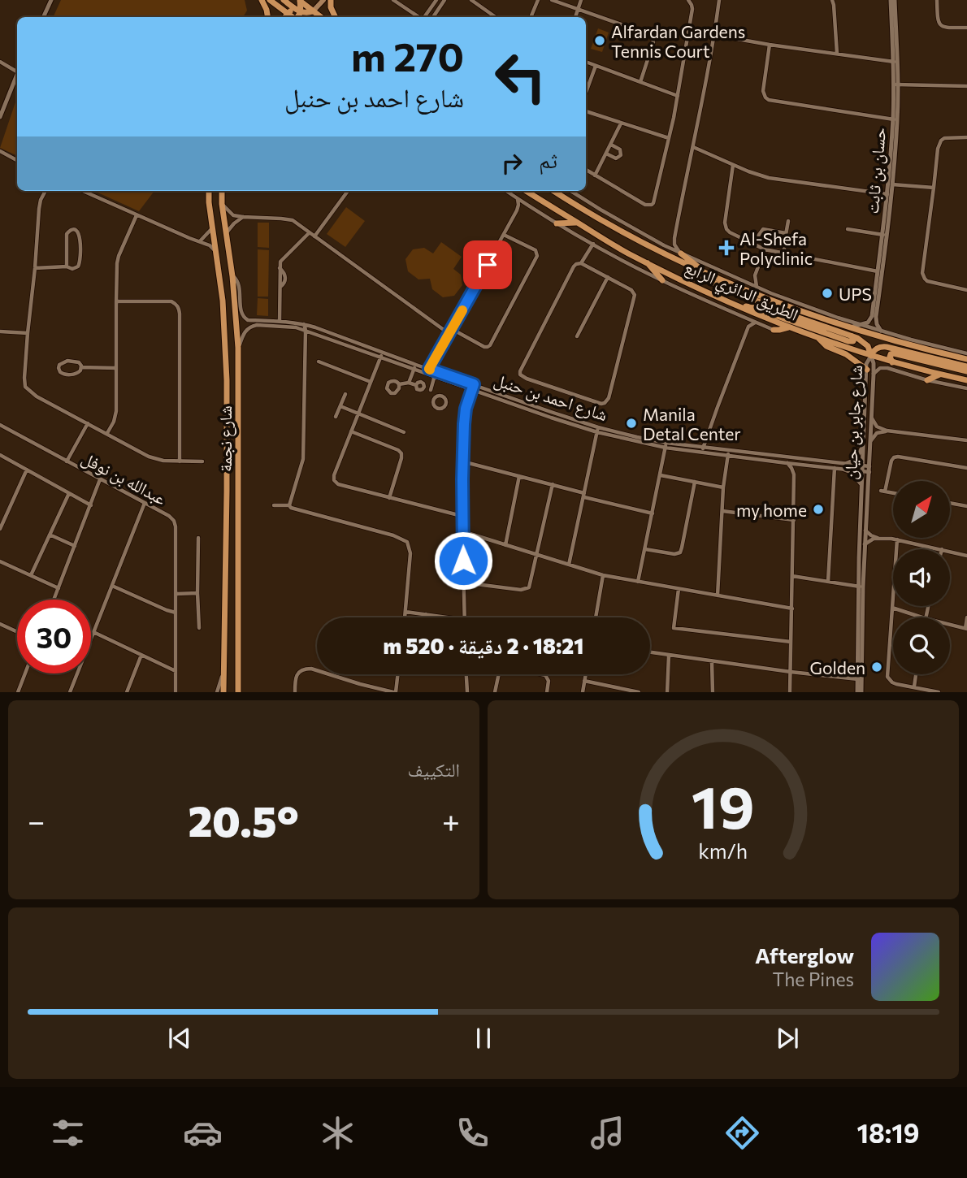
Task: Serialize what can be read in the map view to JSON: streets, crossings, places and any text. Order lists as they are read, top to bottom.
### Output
{
  "streets": {
    "main road": ["الطريق الدائري الرابع", "شارع نجمة"],
    "street": [
      "حسان بن ثابت",
      "شارع احمد بن حنبل",
      "شارع جابر بن حيان",
      "عبدالله بن نوفل"
    ]
  },
  "crossings": [
    ["حسان بن ثابت", "الطريق الدائري الرابع"],
    ["الطريق الدائري الرابع", "شارع جابر بن حيان"],
    ["شارع احمد بن حنبل", "شارع جابر بن حيان"],
    ["شارع احمد بن حنبل", "شارع نجمة"]
  ],
  "places": {
    "other": [
      "Alfardan Gardens Tennis Court",
      "UPS",
      "Manila Detal Center",
      "my home",
      "Golden"
    ],
    "health": ["Al-Shefa Polyclinic"]
  },
  "north": "top right",
  "page": {
    "turn": ["270 m", "شارع احمد بن حنبل"],
    "then": "ثم",
    "limit": "30",
    "trip": "18:21 · 2 دقيقة · 520 m",
    "tile": "التكييف",
    "heat": ["−", "20.5°", "+"],
    "song": ["Afterglow", "The Pines"],
    "tabs": "18:19",
    "gauge": ["19", "km/h"]
  }
}
